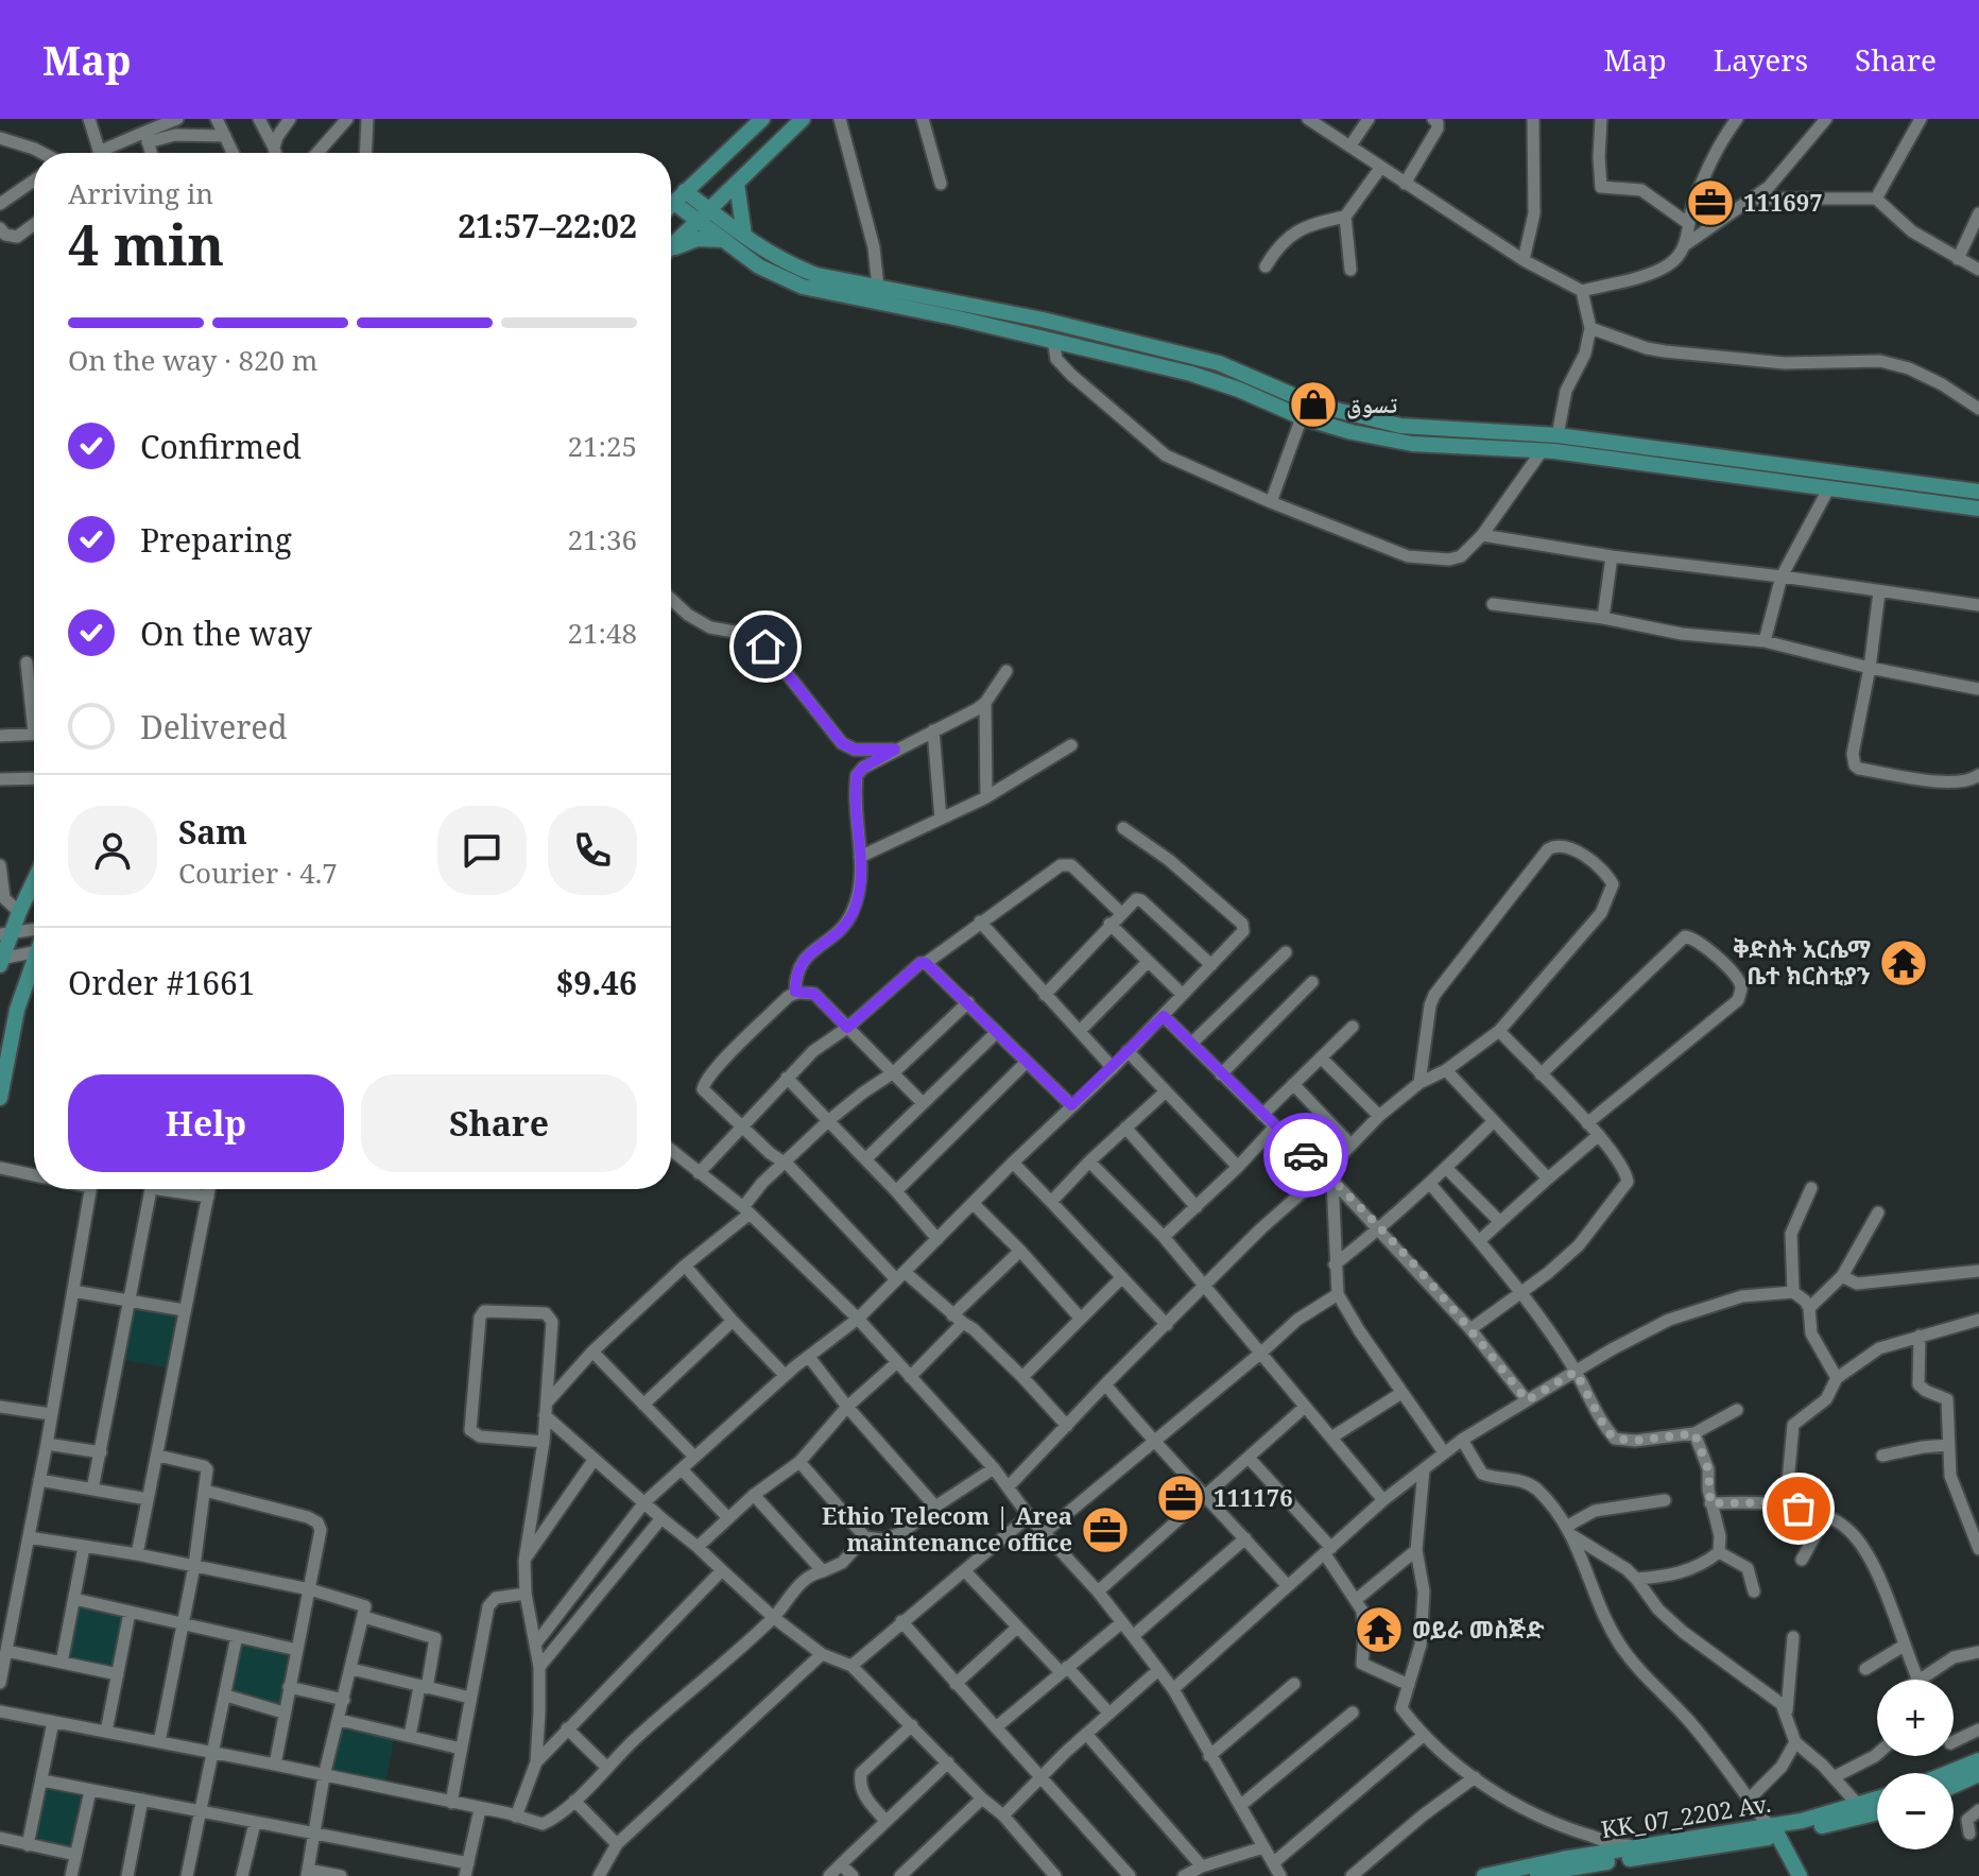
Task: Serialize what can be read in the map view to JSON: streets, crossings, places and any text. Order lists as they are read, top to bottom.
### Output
{
  "streets": {
    "main road": ["KK_07_2202 Av."]
  },
  "places": {
    "office": ["111697", "111176", "Ethio Telecom | Area maintenance office"],
    "shop": ["تسوق"],
    "temple": ["ቅድስት አርሴማ ቤተ ክርስቲያን", "ወይራ መስጅድ"]
  },
  "page": {
    "header": "Map",
    "nav": ["Map", "Layers", "Share"],
    "heading": ["4 min", "Arriving in", "21:57–22:02"],
    "panel": [
      "Sam",
      "Courier · 4.7",
      "Order #1661",
      "$9.46"
    ],
    "bar": "On the way · 820 m",
    "list": [
      ["Confirmed", "21:25"],
      ["Preparing", "21:36"],
      ["On the way", "21:48"],
      "Delivered"
    ],
    "buttons": ["Help", "Share"],
    "map_buttons": ["+", "−"]
  }
}
